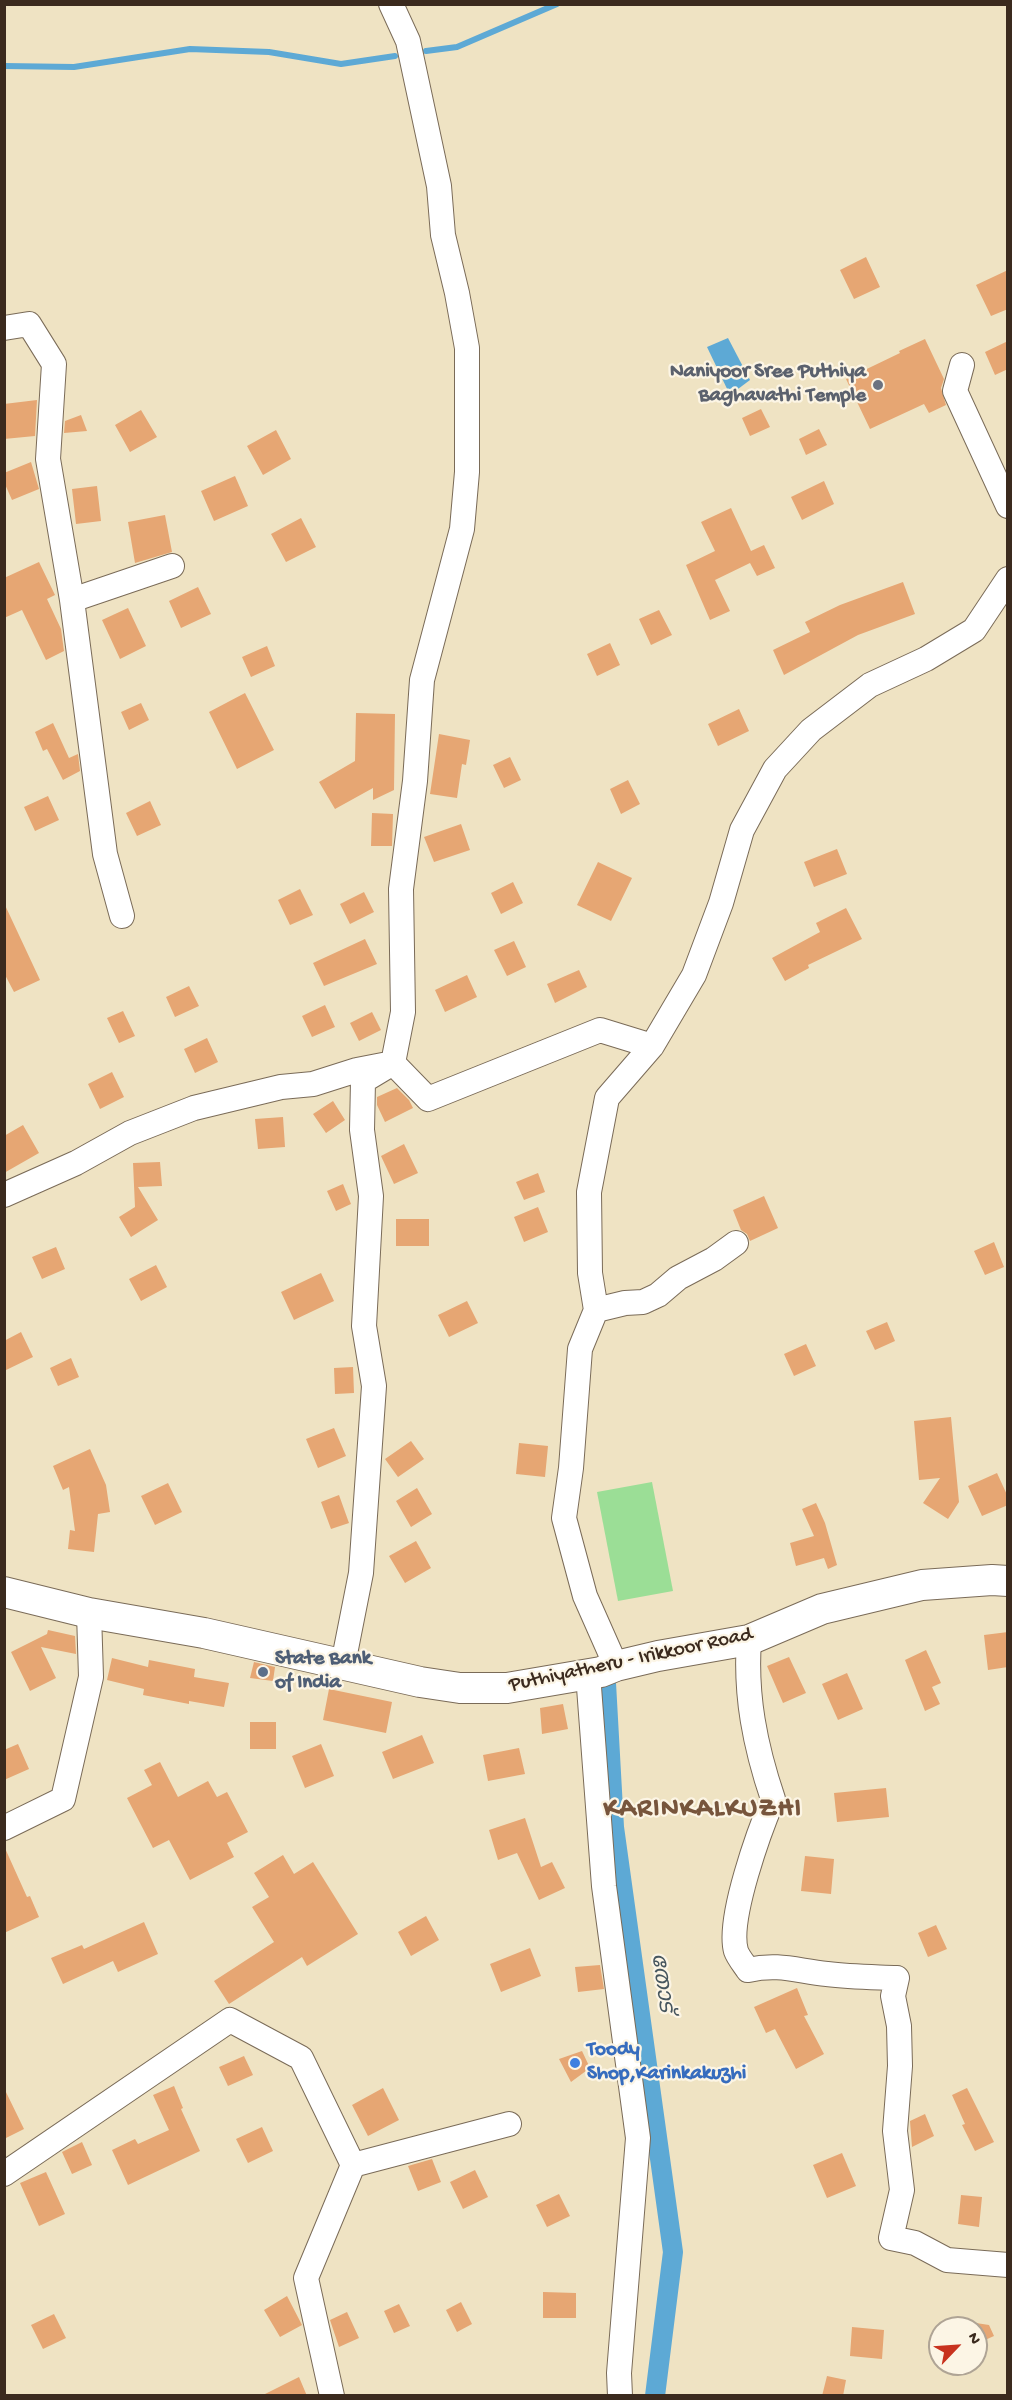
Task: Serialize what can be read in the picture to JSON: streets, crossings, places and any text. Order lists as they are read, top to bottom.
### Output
{
  "streets": {
    "main road": ["Puthiyatheru - Irikkoor Road"]
  },
  "districts": ["KARINKALKUZHI"],
  "water": ["തോട്"],
  "places": ["Naniyoor Sree Puthiya Baghavathi Temple", "State Bank of India", "Toody Shop,Karinkakuzhi"],
  "north": "top right"
}
